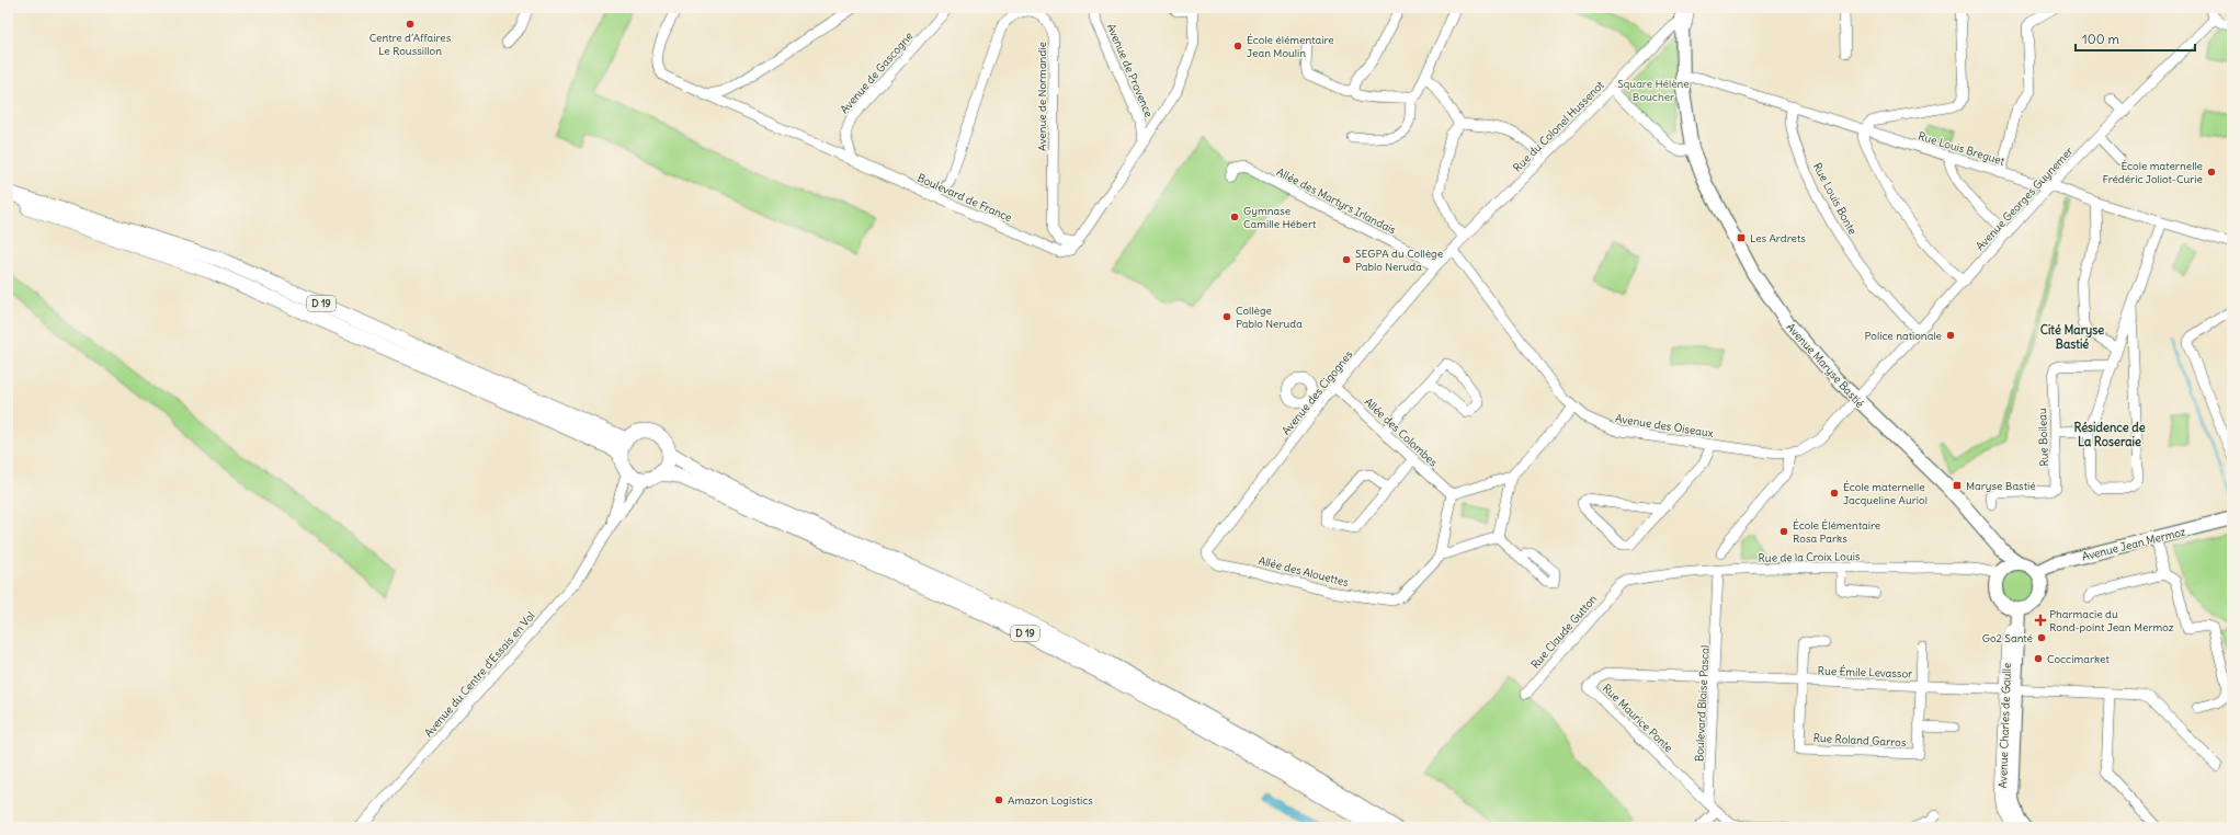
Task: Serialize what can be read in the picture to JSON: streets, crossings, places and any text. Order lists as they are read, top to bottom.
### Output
{
  "streets": {
    "main road": ["D 19"],
    "street": [
      "Avenue de Provence",
      "Avenue de Gascogne",
      "Avenue de Normandie",
      "Rue du Colonel Hussenot",
      "Rue Louis Breguet",
      "Boulevard de France",
      "Rue Louis Bonte",
      "Avenue Georges Guynemer",
      "Allée des Martyrs Irlandais",
      "Avenue Maryse Bastié",
      "Avenue des Cigognes",
      "Avenue des Oiseaux",
      "Allée des Colombes",
      "Rue Boileau",
      "Avenue Jean Mermoz",
      "Rue de la Croix Louis",
      "Allée des Alouettes",
      "Rue Claude Gutton",
      "Rue Émile Levassor",
      "Avenue du Centre d'Essais en Vol",
      "Boulevard Blaise Pascal",
      "Rue Maurice Ponte",
      "Avenue Charles de Gaulle",
      "Rue Roland Garros"
    ]
  },
  "crossings": [
    ["Avenue de Gascogne", "Boulevard de France"],
    ["Avenue de Normandie", "Boulevard de France"],
    ["Rue du Colonel Hussenot", "Avenue Maryse Bastié"],
    ["Rue du Colonel Hussenot", "Avenue des Cigognes"],
    ["Rue du Colonel Hussenot", "Avenue des Oiseaux"],
    ["Rue Louis Breguet", "Rue Louis Bonte"],
    ["Rue Louis Breguet", "Avenue Georges Guynemer"],
    ["Rue Louis Breguet", "Avenue Maryse Bastié"],
    ["Rue Louis Bonte", "Avenue Georges Guynemer"],
    ["Avenue Georges Guynemer", "Avenue Maryse Bastié"],
    ["Avenue Georges Guynemer", "Avenue des Oiseaux"],
    ["Allée des Martyrs Irlandais", "Avenue des Cigognes"],
    ["Avenue Maryse Bastié", "Avenue des Oiseaux"],
    ["Avenue Maryse Bastié", "Avenue Jean Mermoz"],
    ["Avenue Maryse Bastié", "Rue de la Croix Louis"],
    ["Avenue Maryse Bastié", "Avenue Charles de Gaulle"],
    ["Avenue des Cigognes", "Avenue des Oiseaux"],
    ["Avenue des Cigognes", "Allée des Colombes"],
    ["Avenue des Cigognes", "Allée des Alouettes"],
    ["Avenue Jean Mermoz", "Rue de la Croix Louis"],
    ["Avenue Jean Mermoz", "Avenue Charles de Gaulle"],
    ["Rue de la Croix Louis", "Rue Claude Gutton"],
    ["Rue de la Croix Louis", "Boulevard Blaise Pascal"],
    ["Rue de la Croix Louis", "Avenue Charles de Gaulle"],
    ["Rue Émile Levassor", "Boulevard Blaise Pascal"],
    ["Rue Émile Levassor", "Rue Maurice Ponte"],
    ["Rue Émile Levassor", "Avenue Charles de Gaulle"],
    ["Rue Émile Levassor", "Rue Roland Garros"],
    ["Boulevard Blaise Pascal", "Rue Maurice Ponte"]
  ],
  "districts": ["Cité Maryse Bastié", "Résidence de La Roseraie"],
  "parks": ["Square Hélène Boucher"],
  "places": {
    "other": [
      "Centre d’Affaires Le Roussillon",
      "École élémentaire Jean Moulin",
      "École maternelle Frédéric Joliot-Curie",
      "Gymnase Camille Hébert",
      "SEGPA du Collège Pablo Neruda",
      "Collège Pablo Neruda",
      "Police nationale",
      "École maternelle Jacqueline Auriol",
      "École Élémentaire Rosa Parks",
      "Go2 Santé",
      "Coccimarket",
      "Amazon Logistics"
    ],
    "transit": ["Les Ardrets", "Maryse Bastié"],
    "health": ["Pharmacie du Rond-point Jean Mermoz"]
  },
  "scale_bar": "100 m"
}
